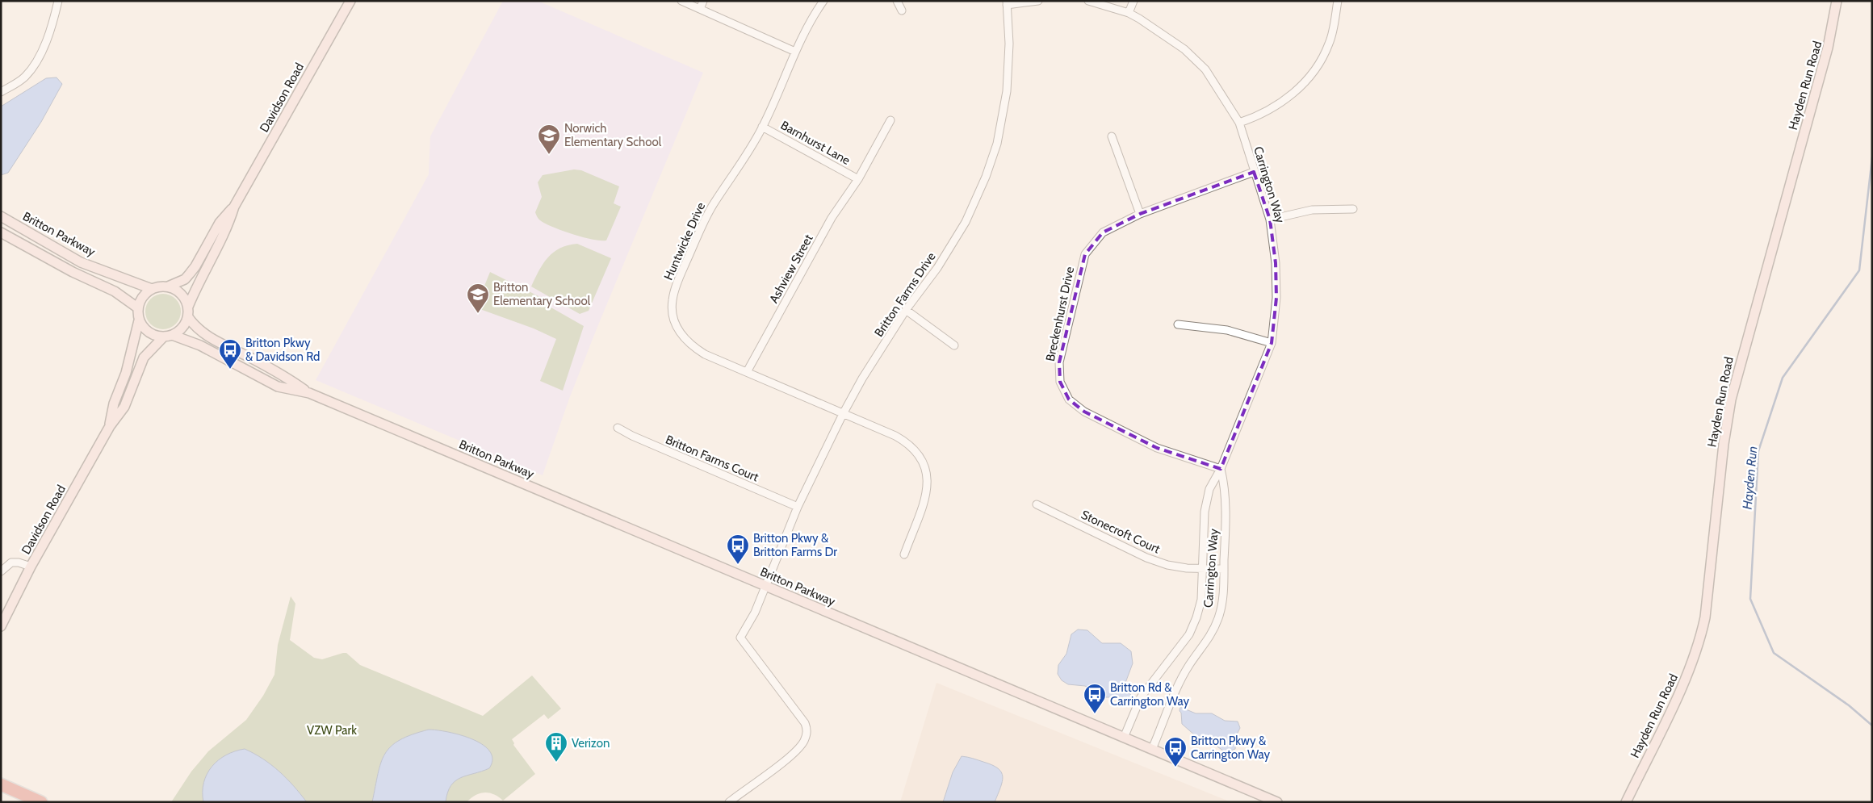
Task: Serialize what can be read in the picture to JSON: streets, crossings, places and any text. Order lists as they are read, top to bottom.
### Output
{
  "streets": {
    "main road": ["Hayden Run Road", "Davidson Road", "Britton Parkway"],
    "street": [
      "Barnhurst Lane",
      "Carrington Way",
      "Huntwicke Drive",
      "Ashview Street",
      "Britton Farms Drive",
      "Breckenhurst Drive",
      "Britton Farms Court",
      "Stonecroft Court"
    ]
  },
  "crossings": [
    ["Davidson Road", "Britton Parkway"],
    ["Barnhurst Lane", "Huntwicke Drive"],
    ["Barnhurst Lane", "Ashview Street"],
    ["Carrington Way", "Britton Parkway"],
    ["Carrington Way", "Breckenhurst Drive"],
    ["Carrington Way", "Stonecroft Court"],
    ["Britton Parkway", "Britton Farms Drive"],
    ["Huntwicke Drive", "Ashview Street"],
    ["Huntwicke Drive", "Britton Farms Drive"],
    ["Britton Farms Drive", "Britton Farms Court"]
  ],
  "water": ["Hayden Run"],
  "parks": ["VZW Park"],
  "places": {
    "school or university": ["Norwich Elementary School", "Britton Elementary School"],
    "bus stop": [
      "Britton Pkwy & Davidson Rd",
      "Britton Pkwy & Britton Farms Dr",
      "Britton Rd & Carrington Way",
      "Britton Pkwy & Carrington Way"
    ],
    "building": ["Verizon"]
  }
}
